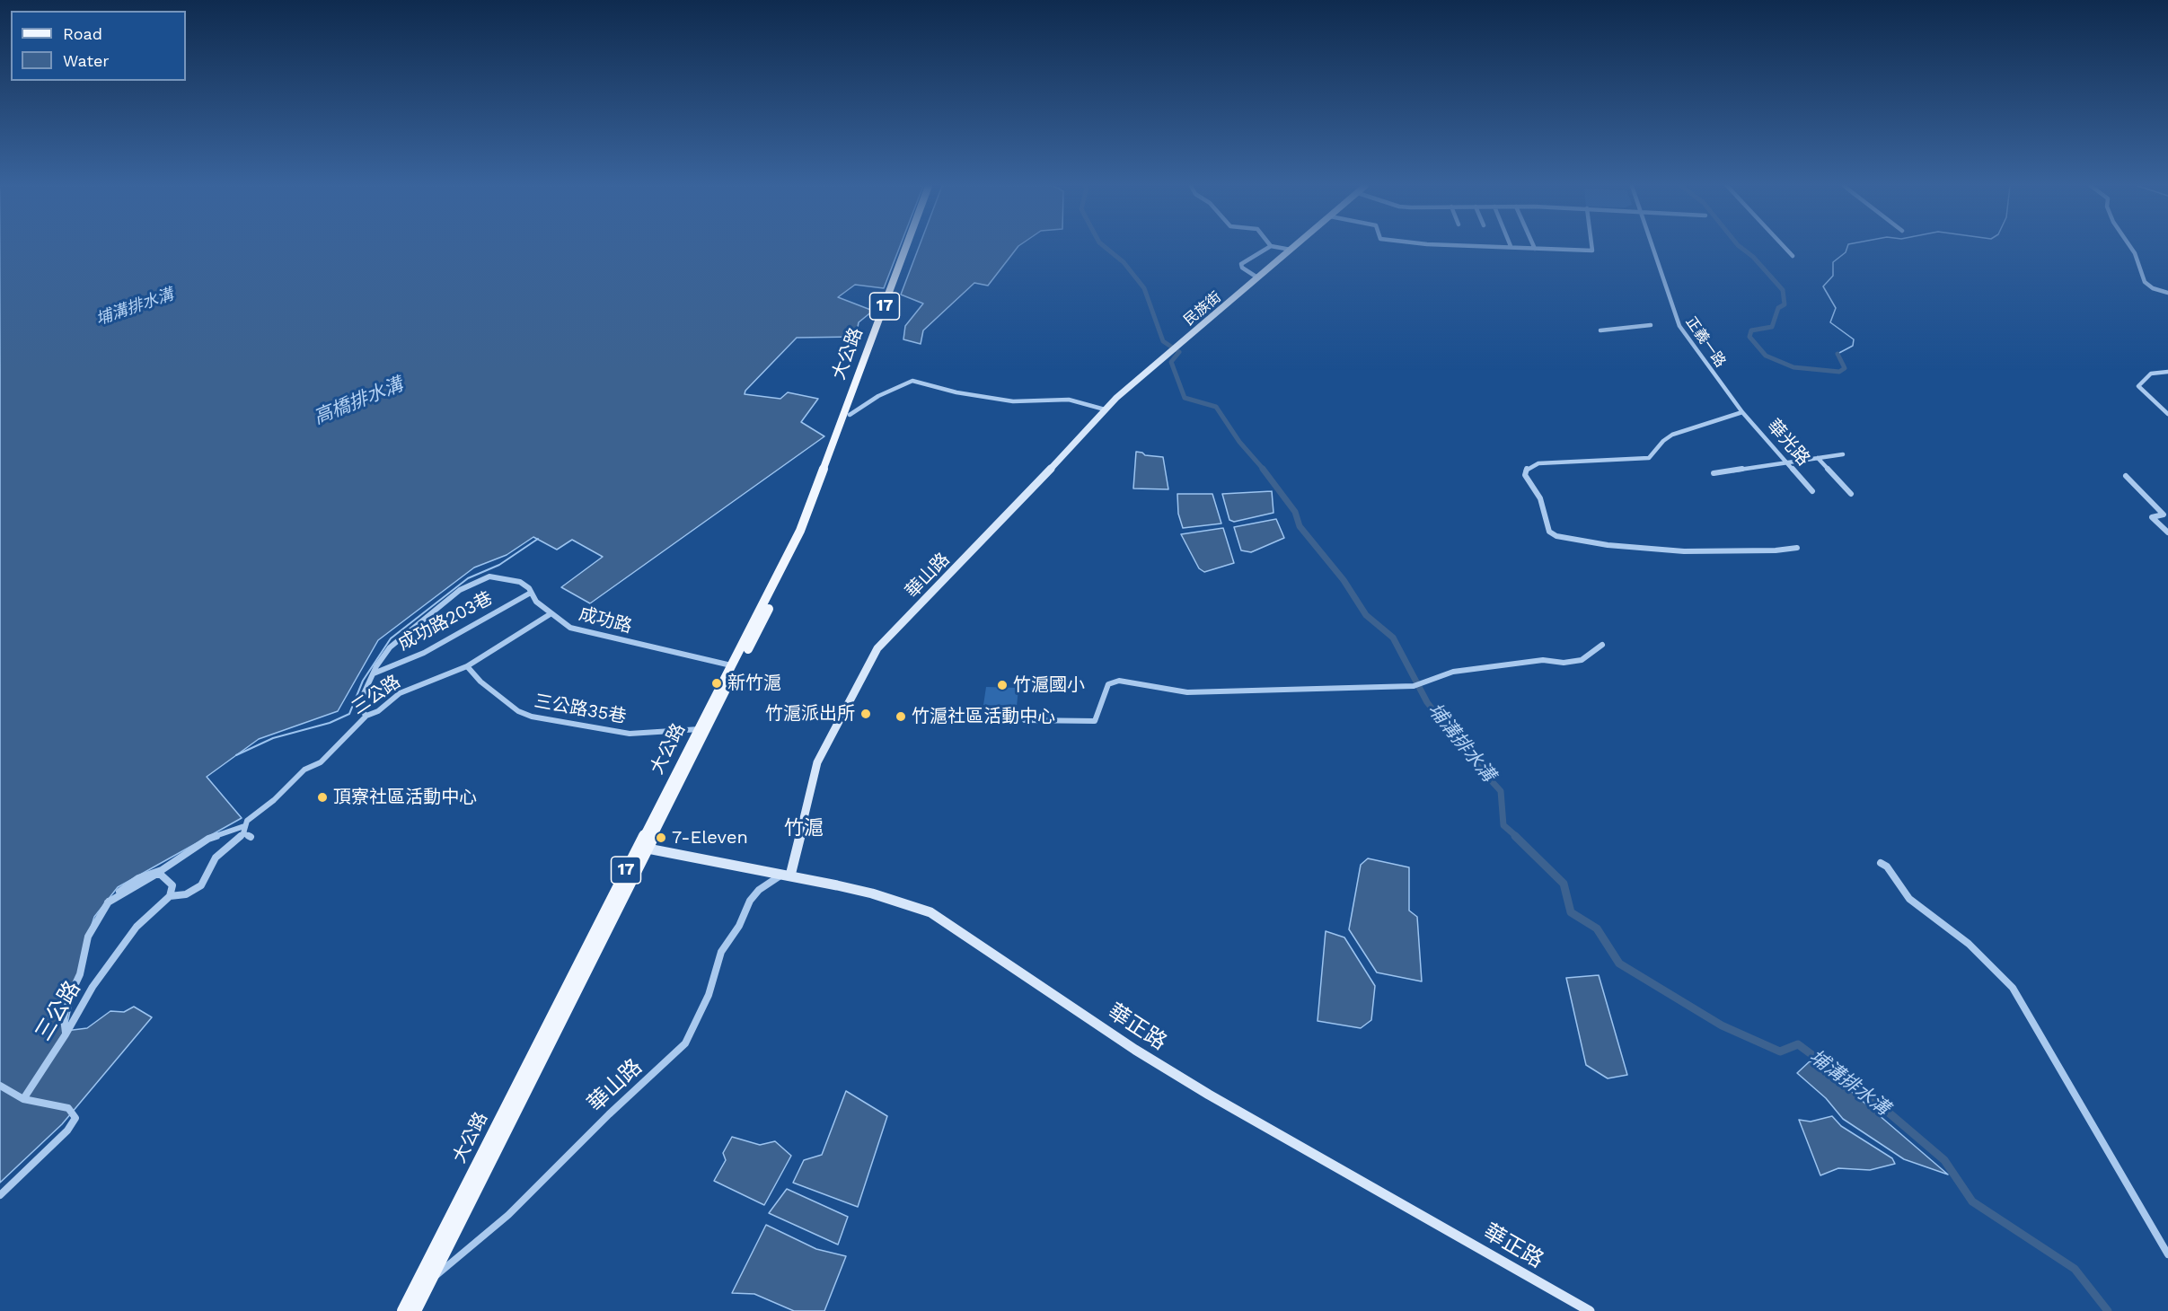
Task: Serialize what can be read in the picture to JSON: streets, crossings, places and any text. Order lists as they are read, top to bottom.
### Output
{
  "streets": {
    "main road": ["17", "大公路"],
    "street": [
      "民族街",
      "正義一路",
      "華光路",
      "華山路",
      "成功路",
      "成功路203巷",
      "三公路",
      "三公路35巷",
      "華正路"
    ]
  },
  "crossings": [
    ["民族街", "華山路"],
    ["正義一路", "華光路"],
    ["大公路", "華山路"],
    ["大公路", "成功路"],
    ["大公路", "三公路35巷"],
    ["大公路", "華正路"],
    ["華山路", "華正路"],
    ["成功路", "成功路203巷"],
    ["成功路", "三公路"],
    ["三公路", "三公路35巷"]
  ],
  "districts": ["竹滬"],
  "water": ["埔溝排水溝", "高橋排水溝"],
  "places": [
    "新竹滬",
    "竹滬國小",
    "竹滬派出所",
    "竹滬社區活動中心",
    "頂寮社區活動中心",
    "7-Eleven"
  ],
  "legend": ["Road", "Water"]
}
